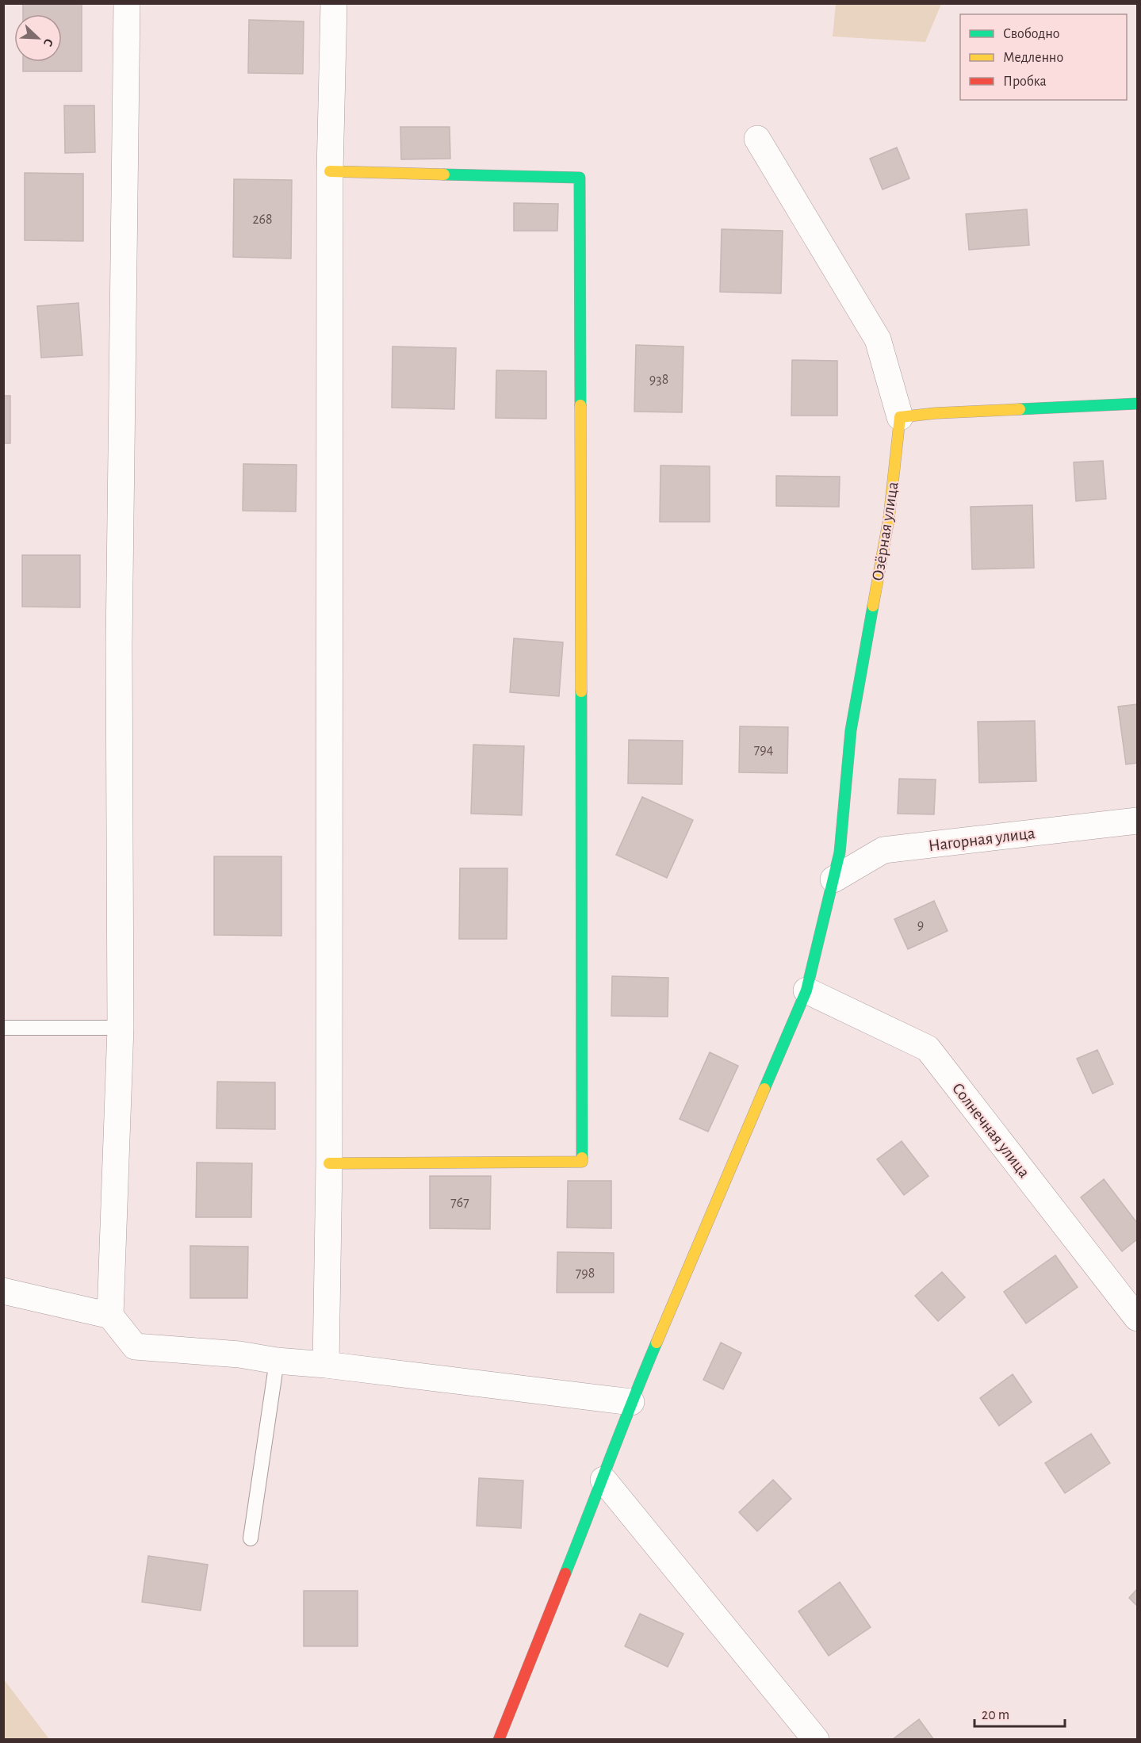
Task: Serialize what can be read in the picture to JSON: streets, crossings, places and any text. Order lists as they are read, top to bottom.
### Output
{
  "streets": {
    "street": ["Озёрная улица", "Нагорная улица", "Солнечная улица"]
  },
  "crossings": [
    ["Озёрная улица", "Нагорная улица"],
    ["Озёрная улица", "Солнечная улица"]
  ],
  "house_numbers": [
    "268",
    "938",
    "794",
    "9",
    "767",
    "798"
  ],
  "legend": ["Свободно", "Медленно", "Пробка"],
  "scale_bar": "20 m",
  "north": "bottom right"
}
